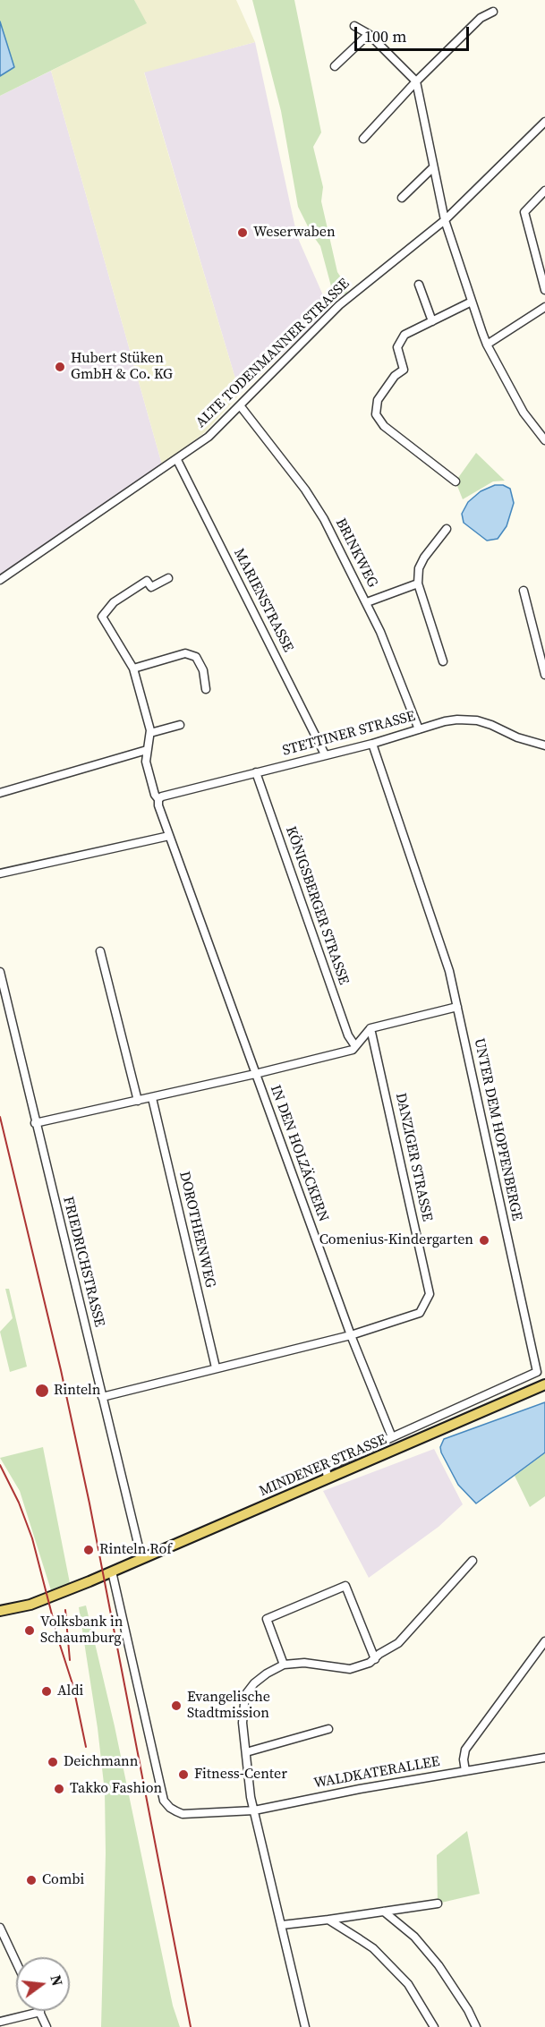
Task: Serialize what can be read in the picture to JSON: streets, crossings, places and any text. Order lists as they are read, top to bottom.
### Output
{
  "streets": {
    "main road": ["MINDENER STRASSE"],
    "street": [
      "ALTE TODENMANNER STRASSE",
      "BRINKWEG",
      "MARIENSTRASSE",
      "STETTINER STRASSE",
      "KÖNIGSBERGER STRASSE",
      "UNTER DEM HOPFENBERGE",
      "IN DEN HOLZÄCKERN",
      "DANZIGER STRASSE",
      "DOROTHEENWEG",
      "FRIEDRICHSTRASSE",
      "WALDKATERALLEE"
    ]
  },
  "crossings": [
    ["ALTE TODENMANNER STRASSE", "BRINKWEG"],
    ["ALTE TODENMANNER STRASSE", "MARIENSTRASSE"],
    ["BRINKWEG", "STETTINER STRASSE"],
    ["MARIENSTRASSE", "STETTINER STRASSE"],
    ["STETTINER STRASSE", "KÖNIGSBERGER STRASSE"],
    ["STETTINER STRASSE", "UNTER DEM HOPFENBERGE"],
    ["STETTINER STRASSE", "IN DEN HOLZÄCKERN"],
    ["UNTER DEM HOPFENBERGE", "IN DEN HOLZÄCKERN"],
    ["IN DEN HOLZÄCKERN", "DANZIGER STRASSE"],
    ["DANZIGER STRASSE", "DOROTHEENWEG"],
    ["DANZIGER STRASSE", "FRIEDRICHSTRASSE"],
    ["FRIEDRICHSTRASSE", "MINDENER STRASSE"],
    ["MINDENER STRASSE", "WALDKATERALLEE"]
  ],
  "places": [
    "Weserwaben",
    "Hubert Stüken GmbH & Co. KG",
    "Comenius-Kindergarten",
    "Rinteln",
    "Rinteln Rof",
    "Volksbank in Schaumburg",
    "Aldi",
    "Evangelische Stadtmission",
    "Deichmann",
    "Fitness-Center",
    "Takko Fashion",
    "Combi"
  ],
  "scale_bar": "100 m",
  "north": "right"
}
